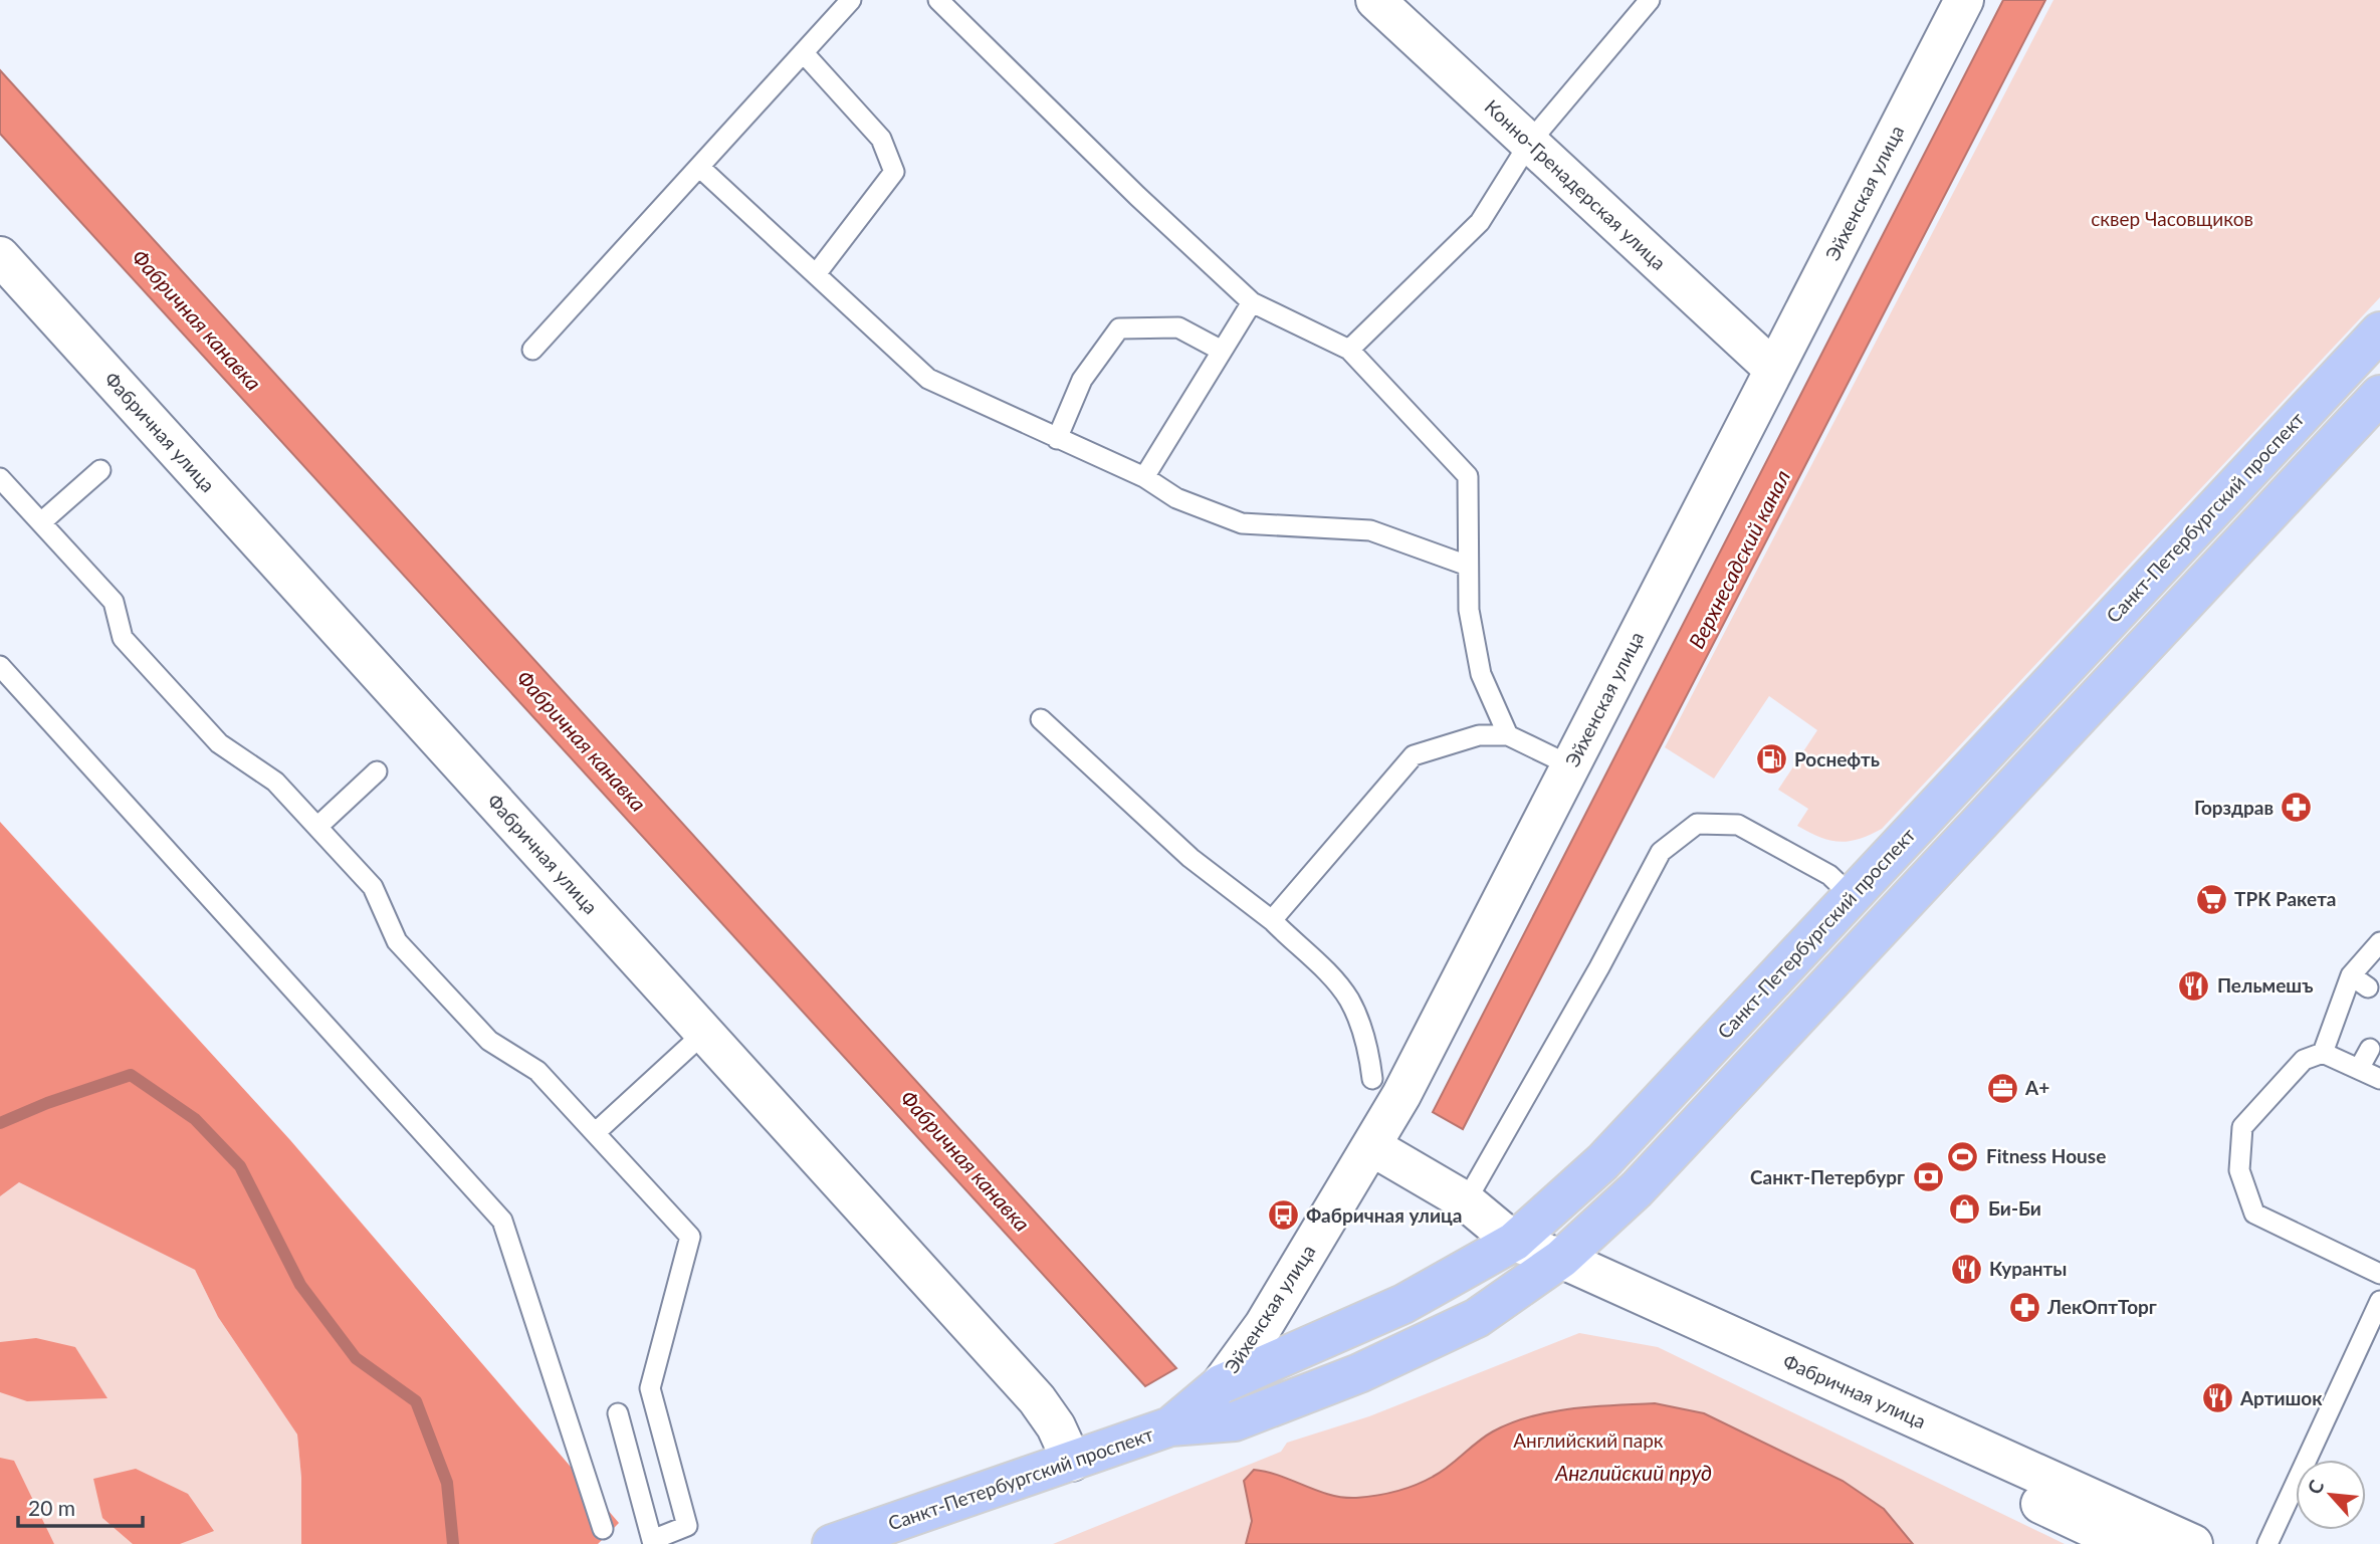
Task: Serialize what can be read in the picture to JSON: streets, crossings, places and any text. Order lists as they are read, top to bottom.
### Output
{
  "streets": {
    "main road": ["Санкт-Петербургский проспект"],
    "street": ["Конно-Гренадерская улица", "Эйхенская улица", "Фабричная улица"]
  },
  "crossings": [
    ["Конно-Гренадерская улица", "Эйхенская улица"],
    ["Эйхенская улица", "Фабричная улица"],
    ["Эйхенская улица", "Санкт-Петербургский проспект"],
    ["Фабричная улица", "Санкт-Петербургский проспект"]
  ],
  "water": ["Фабричная канавка", "Верхнесадский канал", "Английский пруд"],
  "parks": ["сквер Часовщиков", "Английский парк"],
  "places": {
    "fuel station": ["Роснефть"],
    "pharmacy": ["Горздрав", "ЛекОптТорг"],
    "supermarket": ["ТРК Ракета"],
    "restaurant": ["Пельмешъ", "Куранты", "Артишок"],
    "office": ["А+"],
    "sports": ["Fitness House"],
    "bank": ["Санкт-Петербург"],
    "shop": ["Би-Би"],
    "bus stop": ["Фабричная улица"]
  },
  "scale_bar": "20 m",
  "north": "top left"
}
